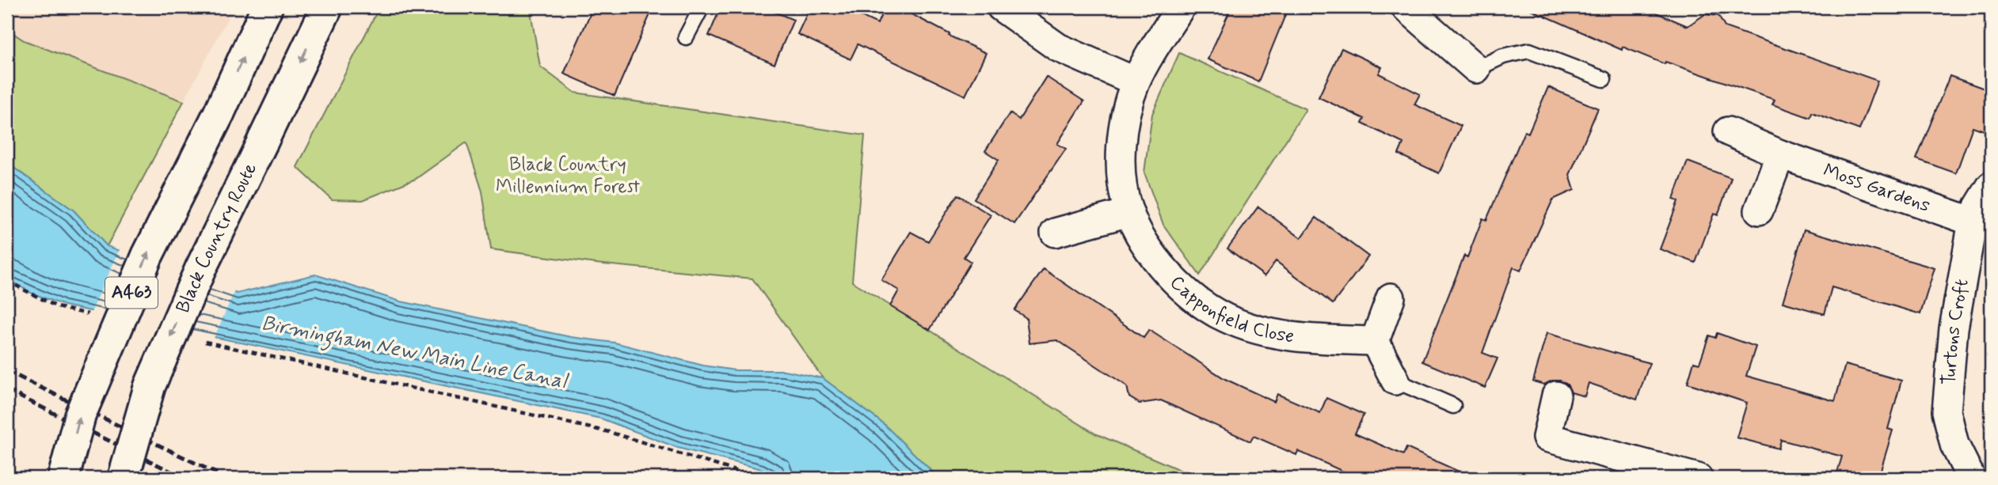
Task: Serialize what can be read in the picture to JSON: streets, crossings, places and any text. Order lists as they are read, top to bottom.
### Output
{
  "streets": {
    "highway": ["Black Country Route", "A463"],
    "street": ["Moss Gardens", "Capponfield Close", "Turtons Croft"]
  },
  "crossings": [
    ["Moss Gardens", "Turtons Croft"]
  ],
  "water": ["Birmingham New Main Line Canal"],
  "parks": ["Black Country Millennium Forest"]
}
